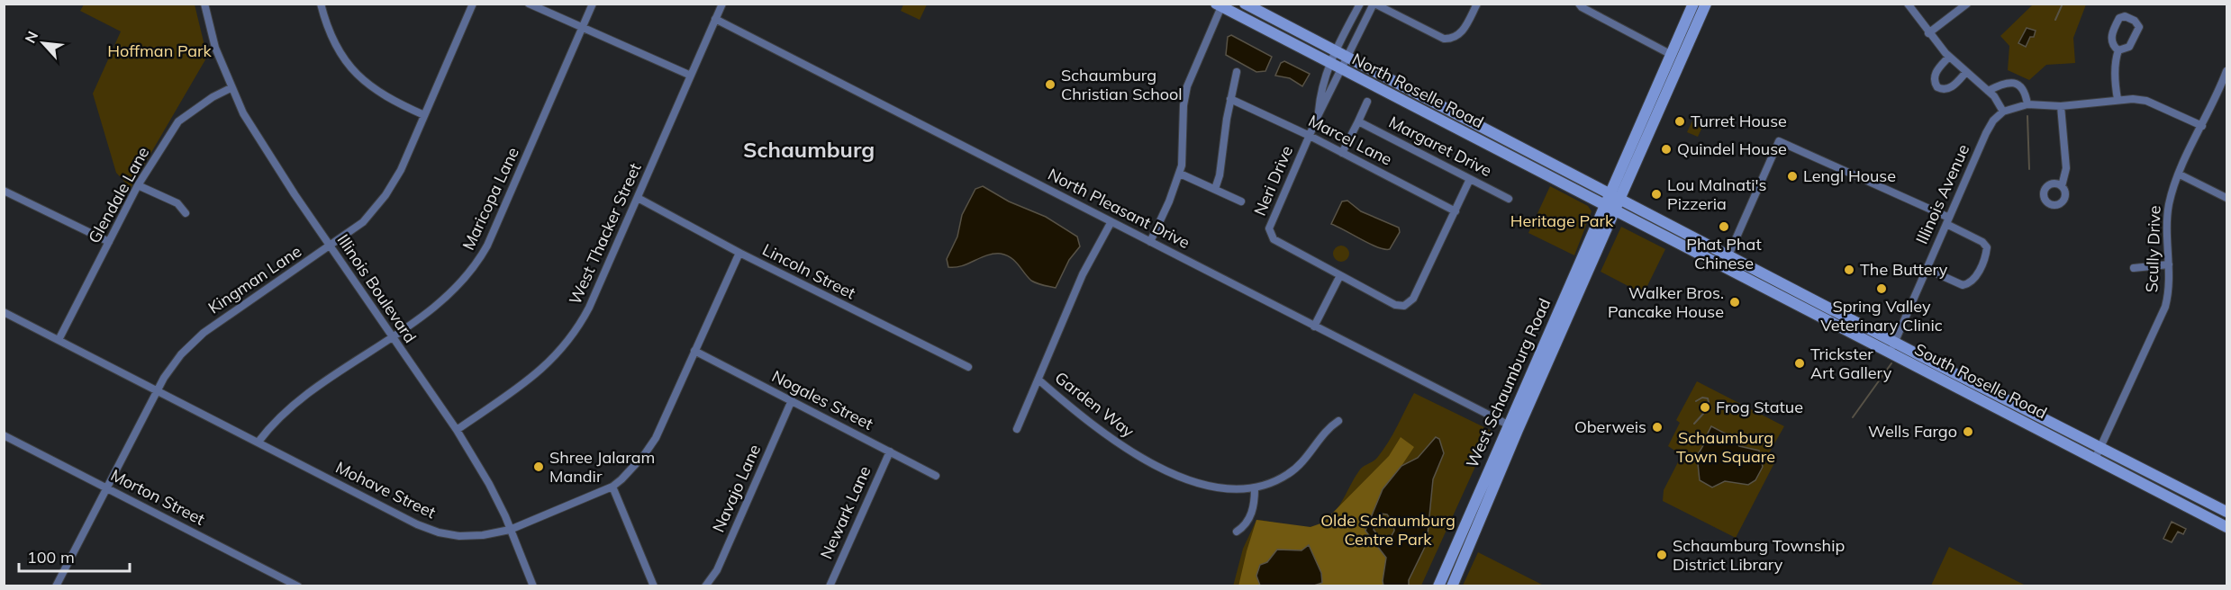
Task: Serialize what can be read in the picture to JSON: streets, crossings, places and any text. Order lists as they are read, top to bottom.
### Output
{
  "streets": {
    "main road": ["North Roselle Road", "South Roselle Road", "West Schaumburg Road"],
    "street": [
      "Marcel Lane",
      "Margaret Drive",
      "Neri Drive",
      "Illinois Avenue",
      "Glendale Lane",
      "Maricopa Lane",
      "North Pleasant Drive",
      "West Thacker Street",
      "Scully Drive",
      "Lincoln Street",
      "Kingman Lane",
      "Illinois Boulevard",
      "Nogales Street",
      "Garden Way",
      "Navajo Lane",
      "Mohave Street",
      "Morton Street",
      "Newark Lane"
    ]
  },
  "crossings": [
    ["North Roselle Road", "Neri Drive"],
    ["North Roselle Road", "South Roselle Road"],
    ["North Roselle Road", "West Schaumburg Road"],
    ["Marcel Lane", "Neri Drive"],
    ["Illinois Avenue", "South Roselle Road"],
    ["Glendale Lane", "Illinois Boulevard"],
    ["Glendale Lane", "Mohave Street"],
    ["Maricopa Lane", "Illinois Boulevard"],
    ["Maricopa Lane", "Mohave Street"],
    ["North Pleasant Drive", "West Thacker Street"],
    ["North Pleasant Drive", "West Schaumburg Road"],
    ["North Pleasant Drive", "Garden Way"],
    ["West Thacker Street", "Lincoln Street"],
    ["West Thacker Street", "Illinois Boulevard"],
    ["Scully Drive", "South Roselle Road"],
    ["Lincoln Street", "Mohave Street"],
    ["Kingman Lane", "Illinois Boulevard"],
    ["Kingman Lane", "Mohave Street"],
    ["Kingman Lane", "Morton Street"],
    ["Illinois Boulevard", "Mohave Street"],
    ["South Roselle Road", "West Schaumburg Road"],
    ["Nogales Street", "Navajo Lane"],
    ["Nogales Street", "Mohave Street"],
    ["Nogales Street", "Newark Lane"]
  ],
  "districts": ["Schaumburg"],
  "parks": [
    "Hoffman Park",
    "Heritage Park",
    "Schaumburg Town Square",
    "Olde Schaumburg Centre Park"
  ],
  "places": [
    "Schaumburg Christian School",
    "Turret House",
    "Quindel House",
    "Lengl House",
    "Lou Malnati's Pizzeria",
    "Phat Phat Chinese",
    "The Buttery",
    "Spring Valley Veterinary Clinic",
    "Walker Bros. Pancake House",
    "Trickster Art Gallery",
    "Frog Statue",
    "Oberweis",
    "Wells Fargo",
    "Shree Jalaram Mandir",
    "Schaumburg Township District Library"
  ],
  "scale_bar": "100 m",
  "north": "top left"
}
